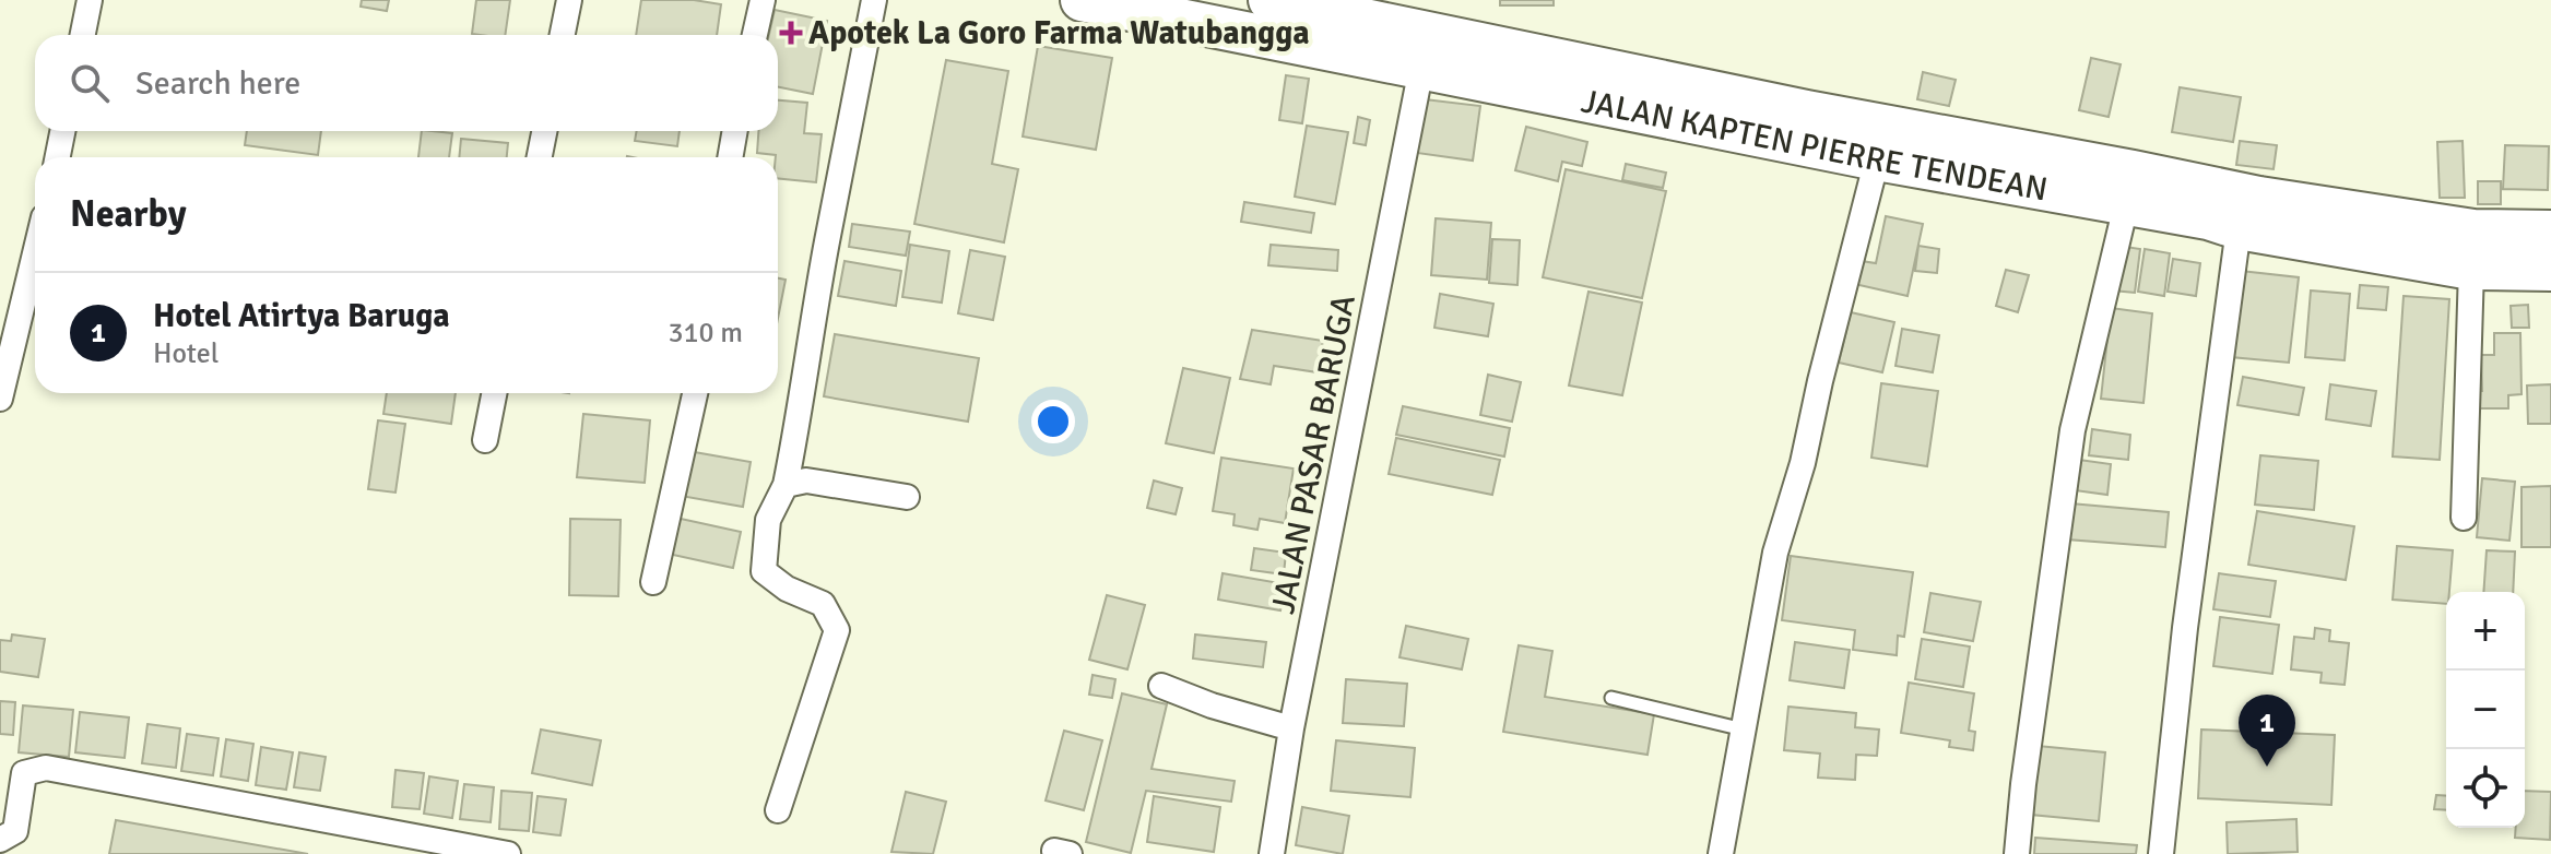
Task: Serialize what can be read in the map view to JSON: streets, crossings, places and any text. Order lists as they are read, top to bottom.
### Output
{
  "streets": {
    "highway": ["JALAN KAPTEN PIERRE TENDEAN"],
    "street": ["JALAN PASAR BARUGA"]
  },
  "crossings": [
    ["JALAN KAPTEN PIERRE TENDEAN", "JALAN PASAR BARUGA"]
  ],
  "places": {
    "health": ["Apotek La Goro Farma Watubangga"]
  },
  "page": {
    "search": "Search here",
    "heading": "Nearby",
    "list": [
      {
        "mark": "1",
        "name": "Hotel Atirtya Baruga",
        "note": "Hotel",
        "value": "310 m"
      }
    ],
    "map_buttons": ["+", "−"],
    "pins": "1"
  }
}
